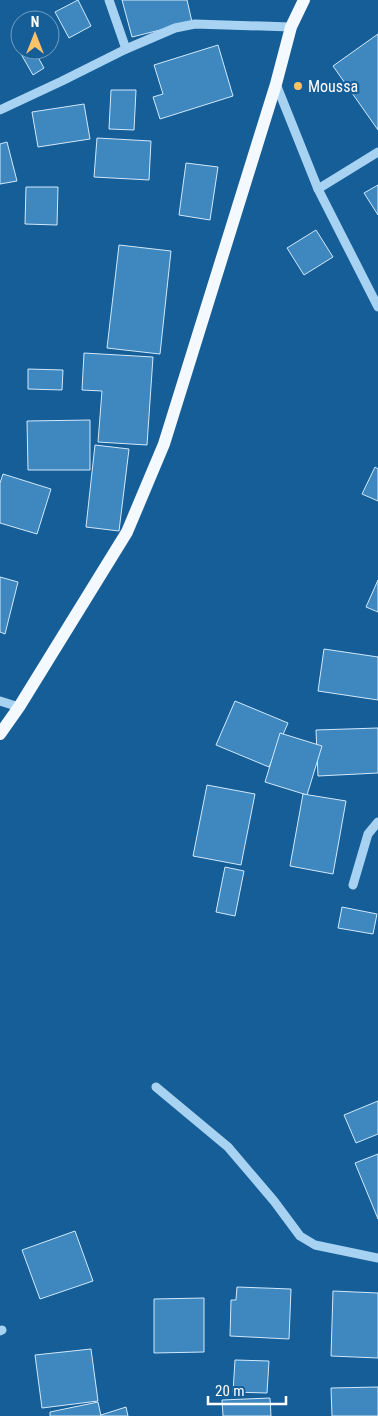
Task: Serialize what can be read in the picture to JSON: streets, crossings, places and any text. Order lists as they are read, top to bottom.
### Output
{
  "places": ["Moussa"],
  "scale_bar": "20 m",
  "north": "top"
}
